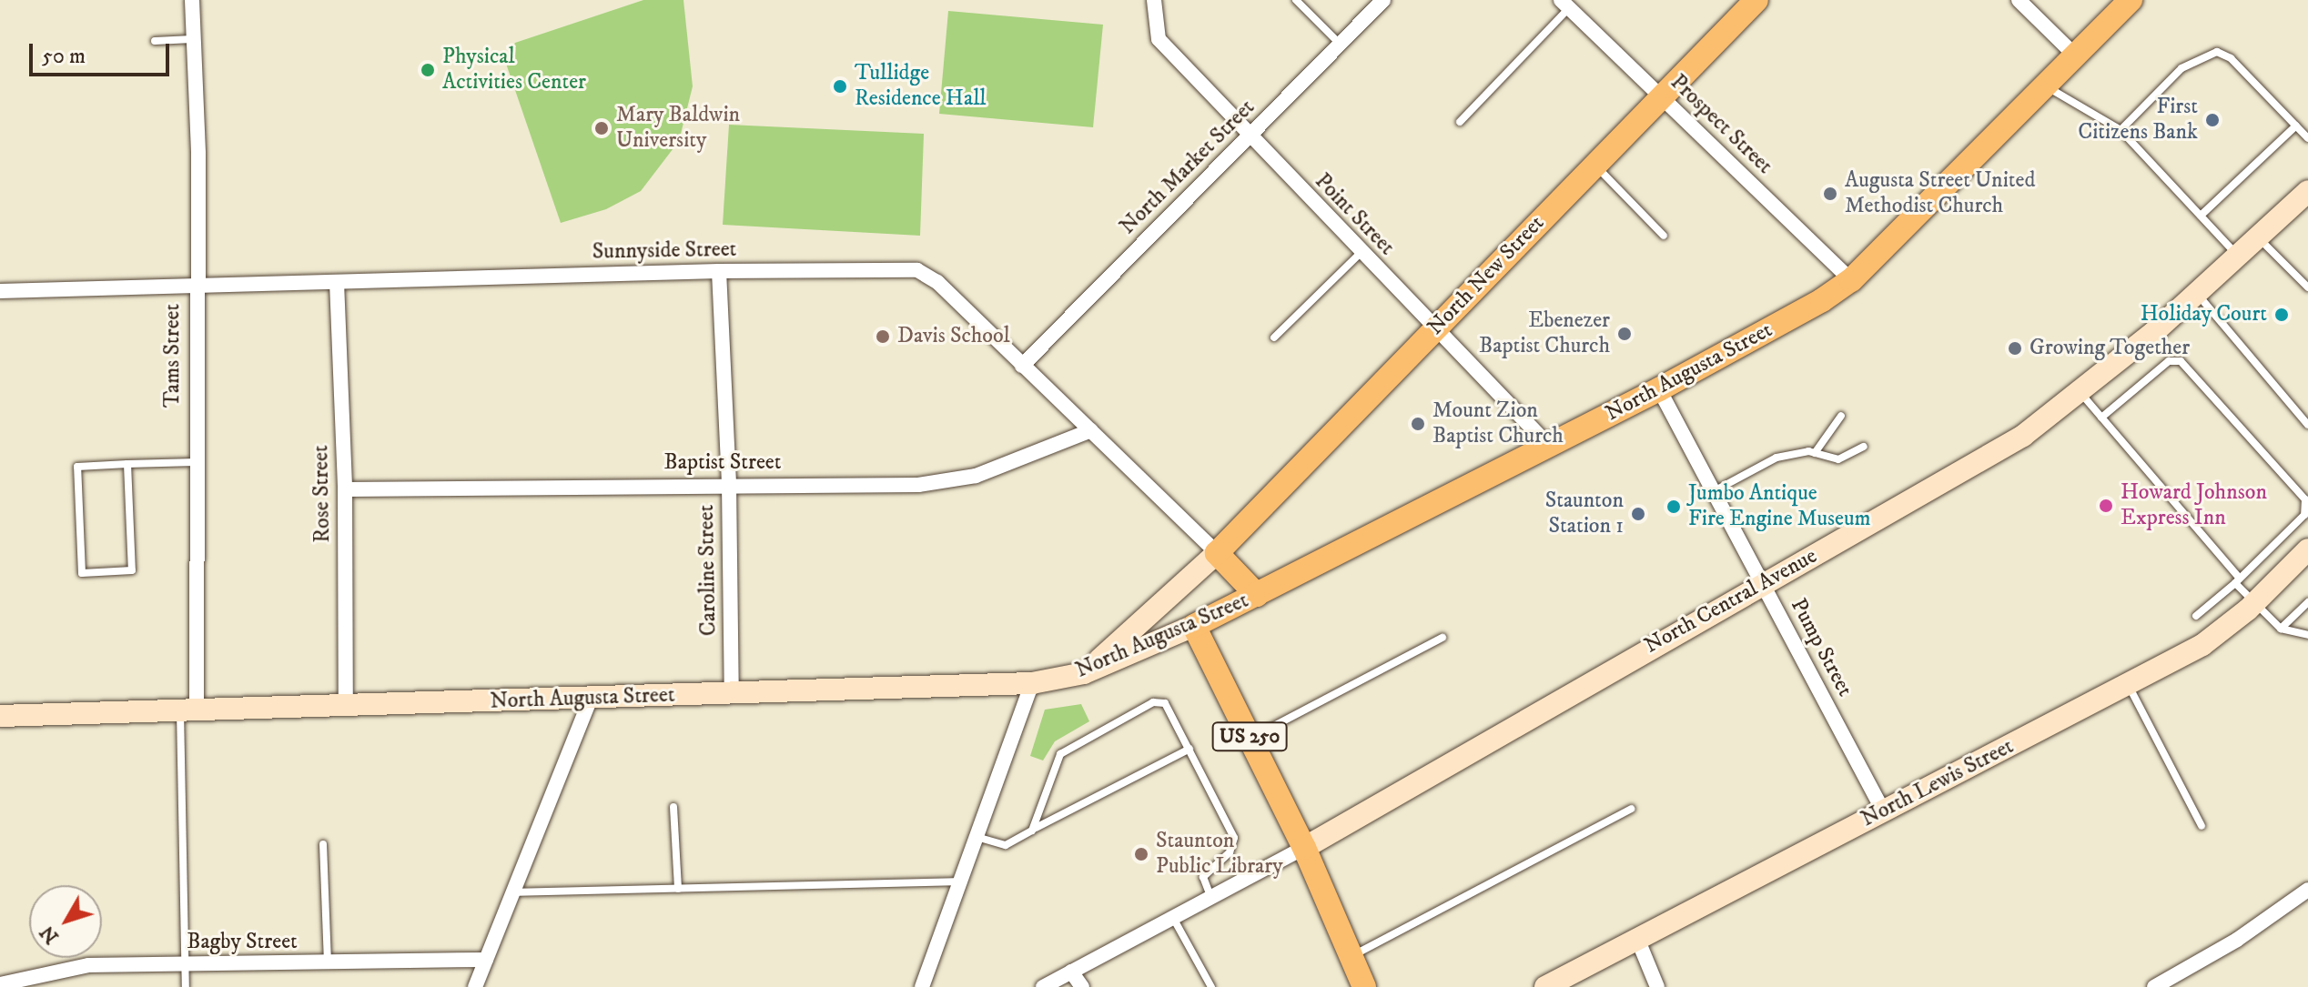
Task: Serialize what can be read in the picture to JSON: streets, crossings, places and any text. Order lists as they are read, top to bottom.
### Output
{
  "streets": {
    "main road": ["North New Street", "North Augusta Street", "US 250"],
    "street": [
      "Prospect Street",
      "North Market Street",
      "Point Street",
      "Sunnyside Street",
      "Tams Street",
      "Baptist Street",
      "Rose Street",
      "Caroline Street",
      "North Central Avenue",
      "Pump Street",
      "North Lewis Street",
      "Bagby Street"
    ]
  },
  "crossings": [
    ["Prospect Street", "North New Street"],
    ["Prospect Street", "North Augusta Street"],
    ["North Market Street", "Point Street"],
    ["North Market Street", "Sunnyside Street"],
    ["Point Street", "North New Street"],
    ["Point Street", "North Augusta Street"],
    ["Sunnyside Street", "North New Street"],
    ["Sunnyside Street", "Tams Street"],
    ["Sunnyside Street", "Baptist Street"],
    ["Sunnyside Street", "Rose Street"],
    ["Sunnyside Street", "Caroline Street"],
    ["North New Street", "North Augusta Street"],
    ["Tams Street", "North Augusta Street"],
    ["North Augusta Street", "Rose Street"],
    ["North Augusta Street", "Caroline Street"],
    ["North Augusta Street", "Pump Street"],
    ["North Augusta Street", "US 250"],
    ["Baptist Street", "Rose Street"],
    ["Baptist Street", "Caroline Street"],
    ["North Central Avenue", "Pump Street"],
    ["North Central Avenue", "US 250"],
    ["Pump Street", "North Lewis Street"]
  ],
  "places": [
    "Physical Activities Center",
    "Tullidge Residence Hall",
    "First Citizens Bank",
    "Mary Baldwin University",
    "Augusta Street United Methodist Church",
    "Holiday Court",
    "Ebenezer Baptist Church",
    "Davis School",
    "Growing Together",
    "Mount Zion Baptist Church",
    "Howard Johnson Express Inn",
    "Jumbo Antique Fire Engine Museum",
    "Staunton Station 1",
    "Staunton Public Library"
  ],
  "scale_bar": "50 m",
  "north": "bottom left"
}
